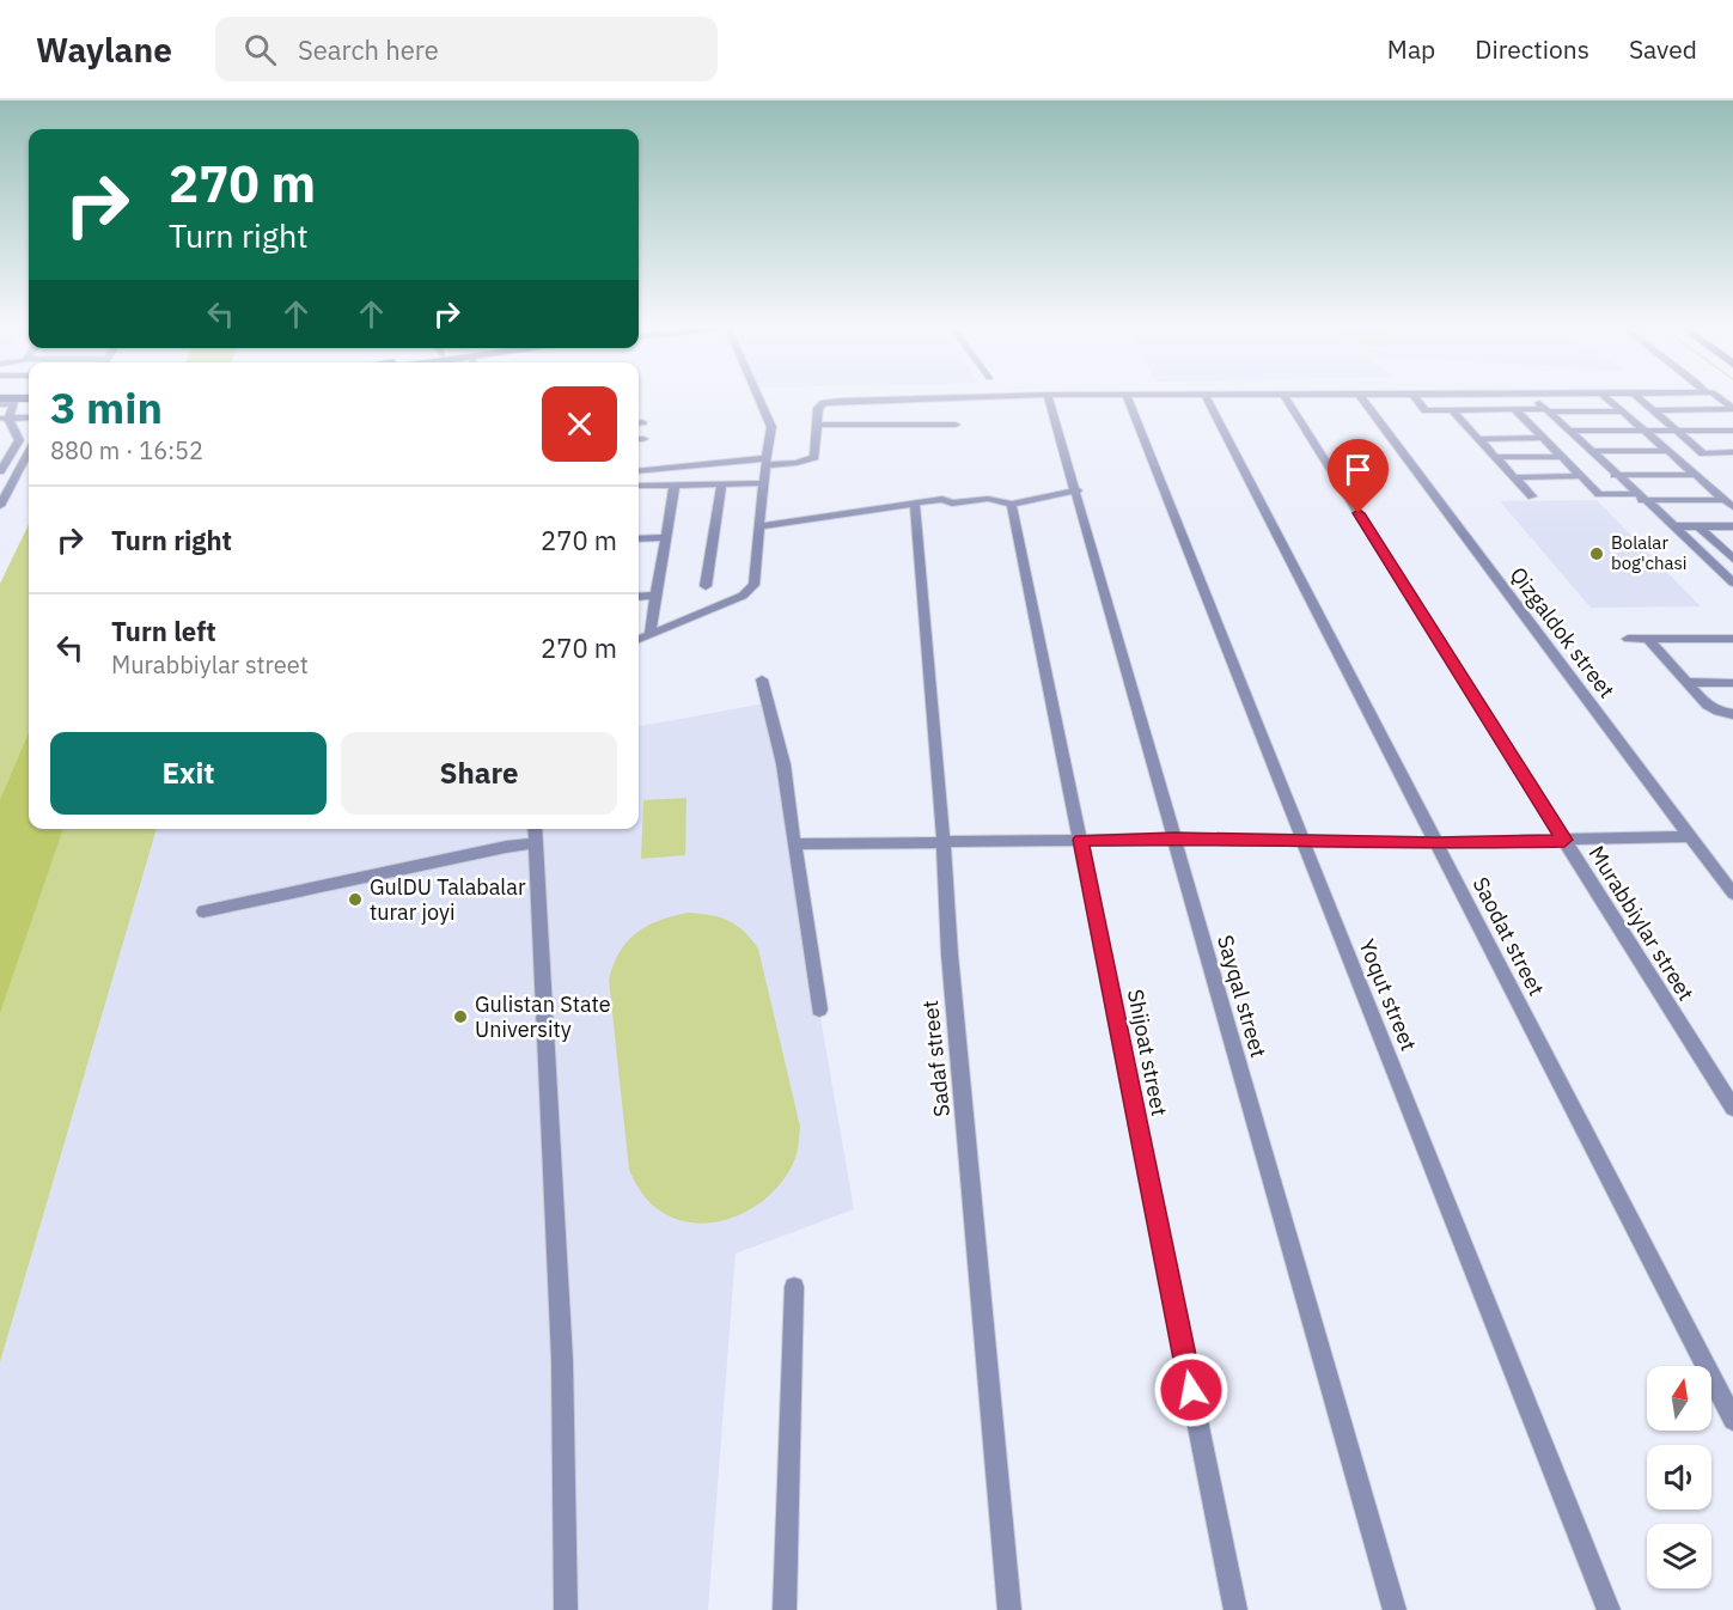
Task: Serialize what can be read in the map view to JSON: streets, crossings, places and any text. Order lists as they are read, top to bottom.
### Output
{
  "streets": {
    "street": [
      "Qizgaldok street",
      "Murabbiylar street",
      "Saodat street",
      "Yoqut street",
      "Sayqal street",
      "Shijoat street",
      "Sadaf street"
    ]
  },
  "places": ["Bolalar bog'chasi", "GulDU Talabalar turar joyi", "Gulistan State University"],
  "north": "top",
  "page": {
    "header": "Waylane",
    "search": "Search here",
    "nav": ["Map", "Directions", "Saved"],
    "turn": ["270 m", "Turn right"],
    "heading": ["3 min", "880 m · 16:52"],
    "list": [
      {
        "name": "Turn right",
        "value": "270 m"
      },
      {
        "name": "Turn left",
        "note": "Murabbiylar street",
        "value": "270 m"
      }
    ],
    "buttons": ["Exit", "Share"]
  }
}
